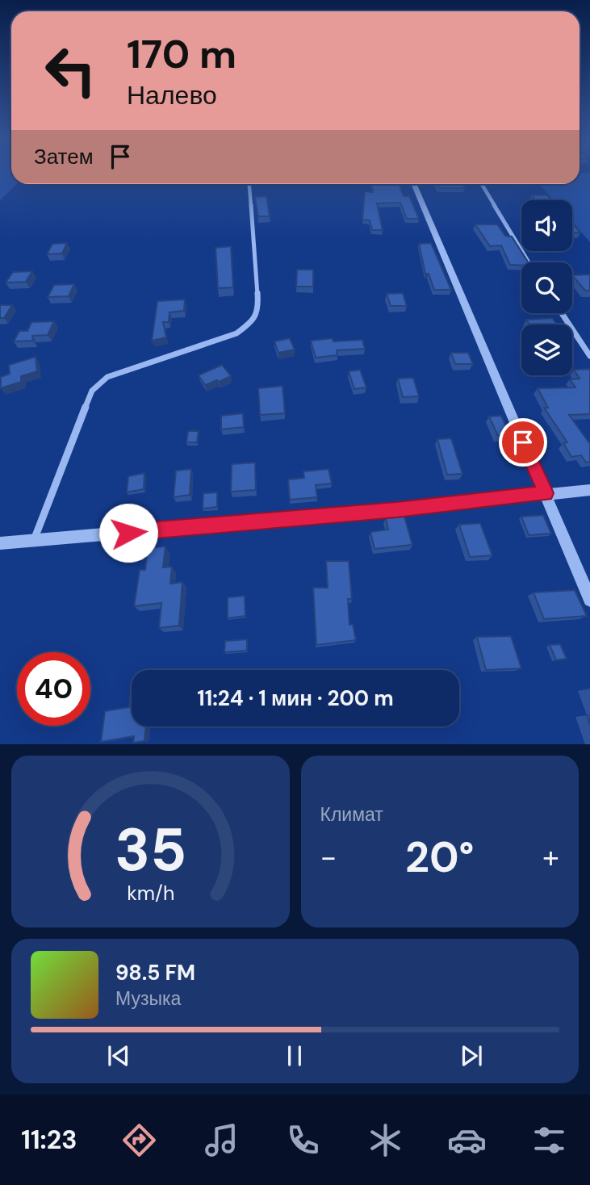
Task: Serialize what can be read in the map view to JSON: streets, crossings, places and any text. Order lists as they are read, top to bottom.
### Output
{
  "page": {
    "turn": ["170 m", "Налево"],
    "then": "Затем",
    "limit": "40",
    "trip": "11:24 · 1 мин · 200 m",
    "tile": "Климат",
    "heat": ["−", "20°", "+"],
    "song": ["98.5 FM", "Музыка"],
    "tabs": "11:23",
    "gauge": ["35", "km/h"]
  }
}
